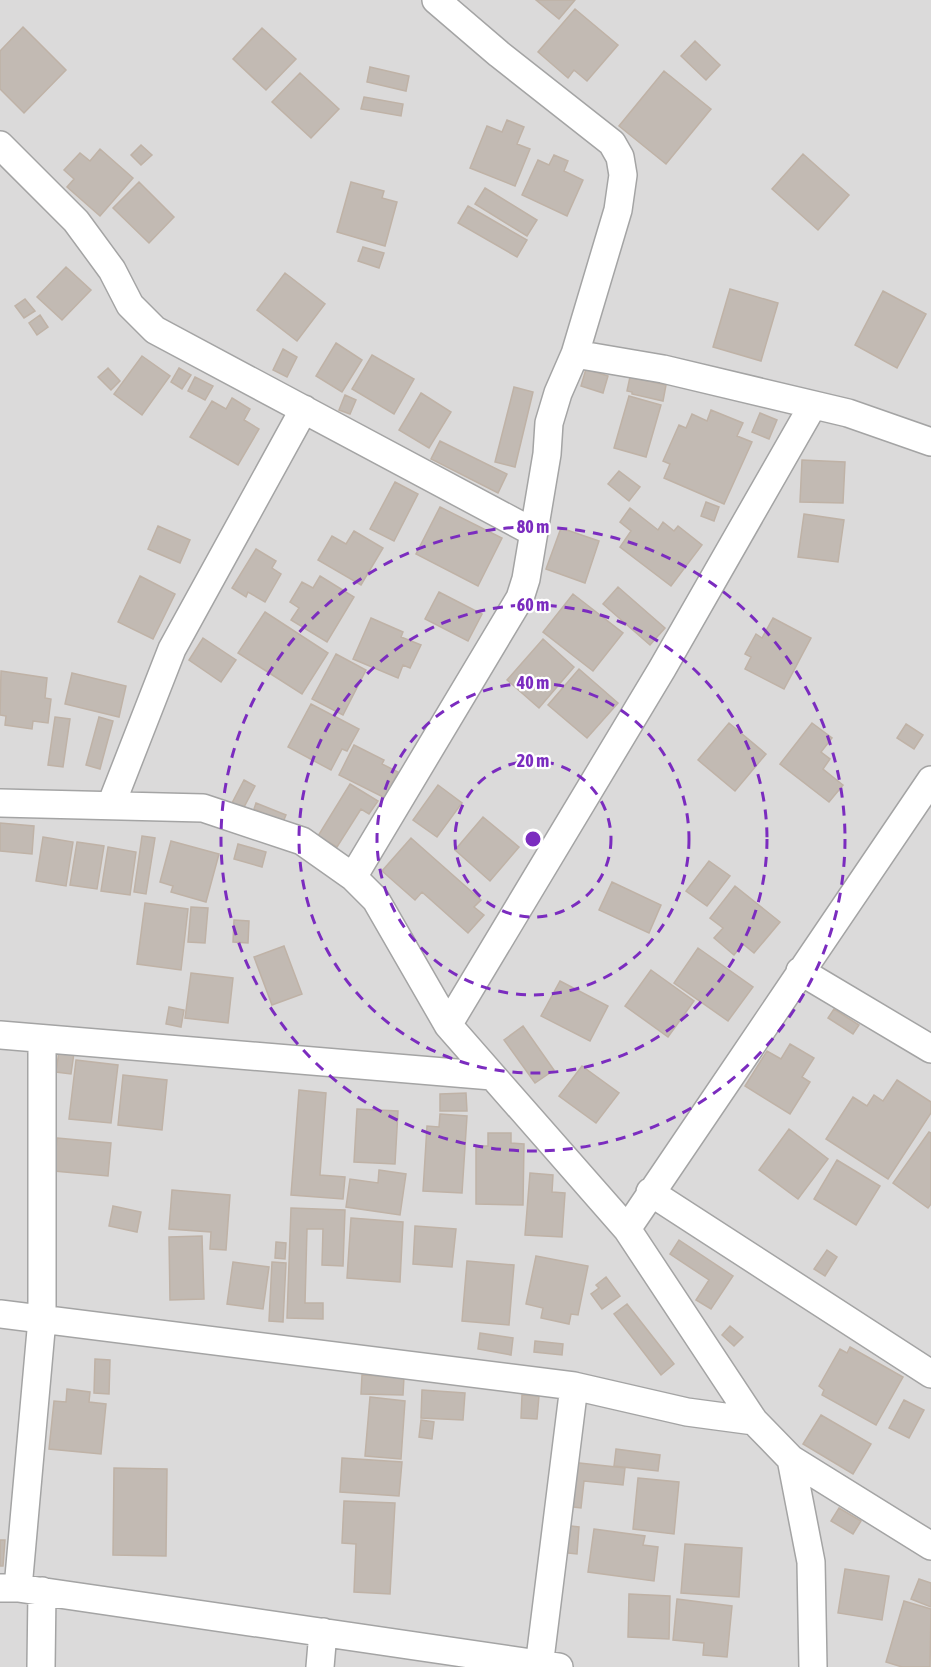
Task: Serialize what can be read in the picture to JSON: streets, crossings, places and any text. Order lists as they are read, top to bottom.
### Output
{
  "rings": [
    "80 m",
    "60 m",
    "40 m",
    "20 m"
  ]
}
